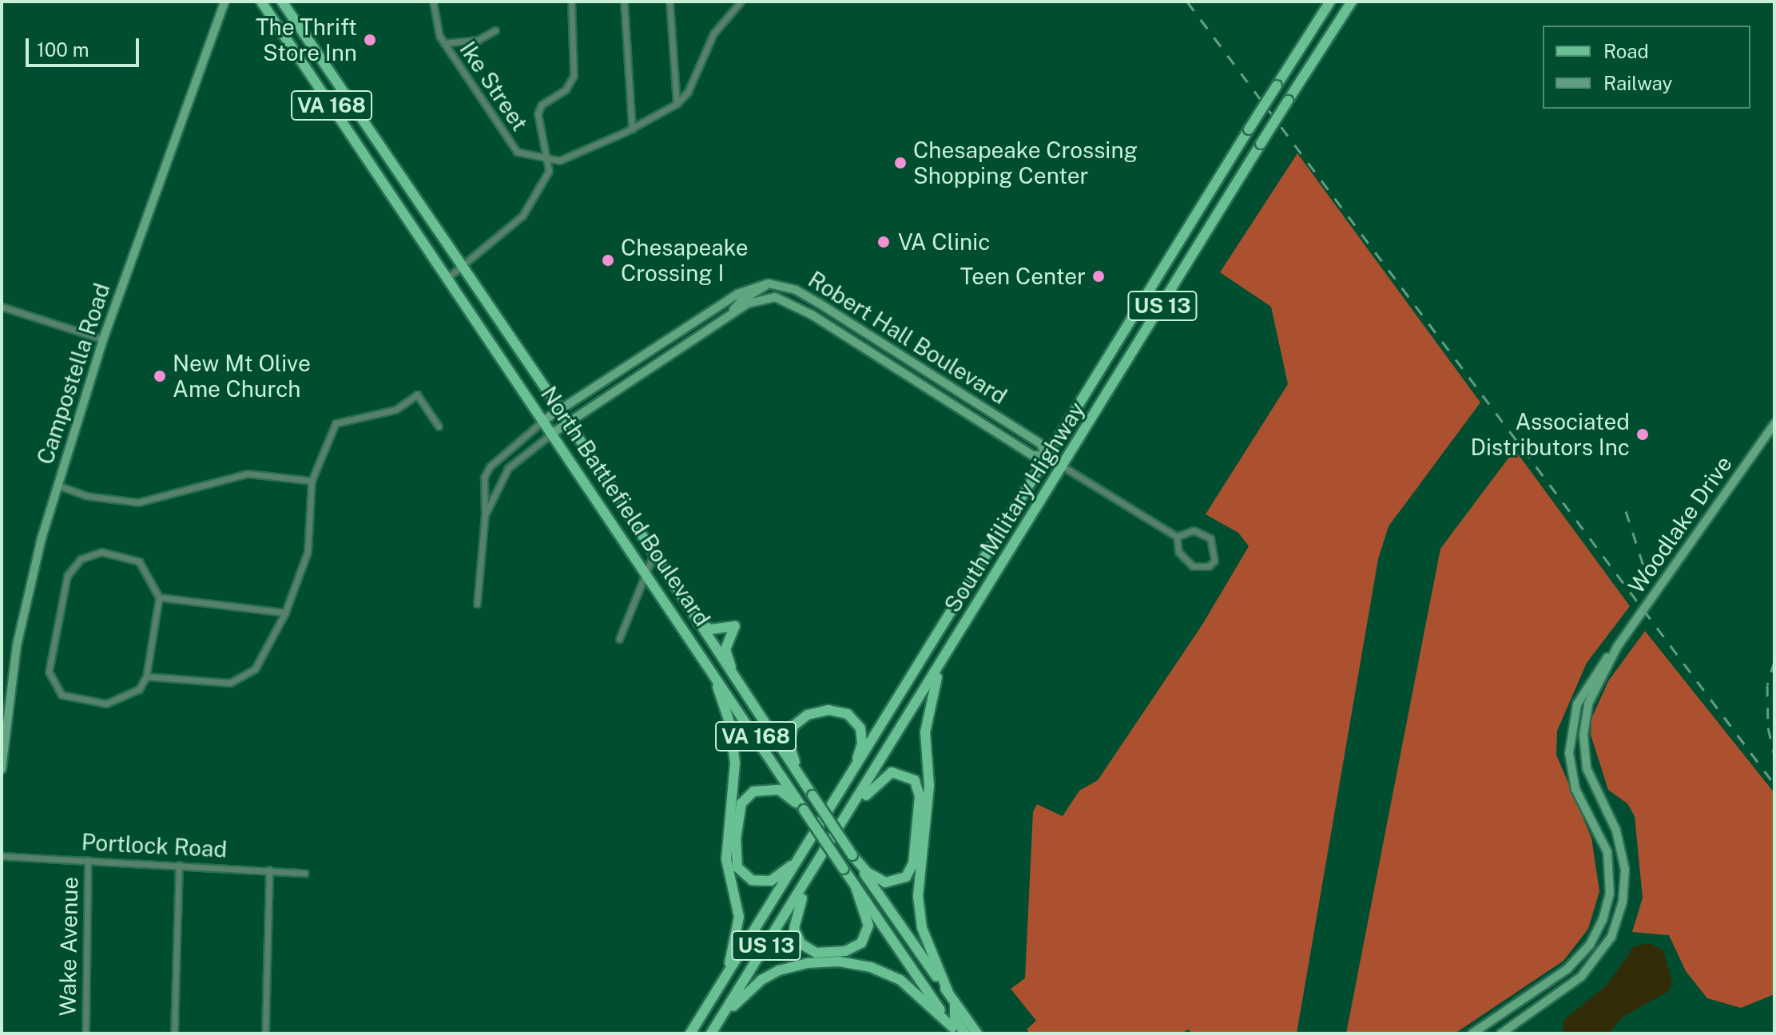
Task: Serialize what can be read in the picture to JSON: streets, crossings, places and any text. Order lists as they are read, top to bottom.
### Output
{
  "streets": {
    "main road": [
      "VA 168",
      "US 13",
      "North Battlefield Boulevard",
      "South Military Highway"
    ],
    "street": [
      "Ike Street",
      "Robert Hall Boulevard",
      "Campostella Road",
      "Woodlake Drive",
      "Portlock Road",
      "Wake Avenue"
    ]
  },
  "crossings": [
    ["VA 168", "North Battlefield Boulevard"],
    ["Robert Hall Boulevard", "North Battlefield Boulevard"],
    ["Robert Hall Boulevard", "South Military Highway"],
    ["Portlock Road", "Wake Avenue"]
  ],
  "places": [
    "The Thrift Store Inn",
    "Chesapeake Crossing Shopping Center",
    "VA Clinic",
    "Chesapeake Crossing I",
    "Teen Center",
    "New Mt Olive Ame Church",
    "Associated Distributors Inc"
  ],
  "legend": ["Road", "Railway"],
  "scale_bar": "100 m"
}
